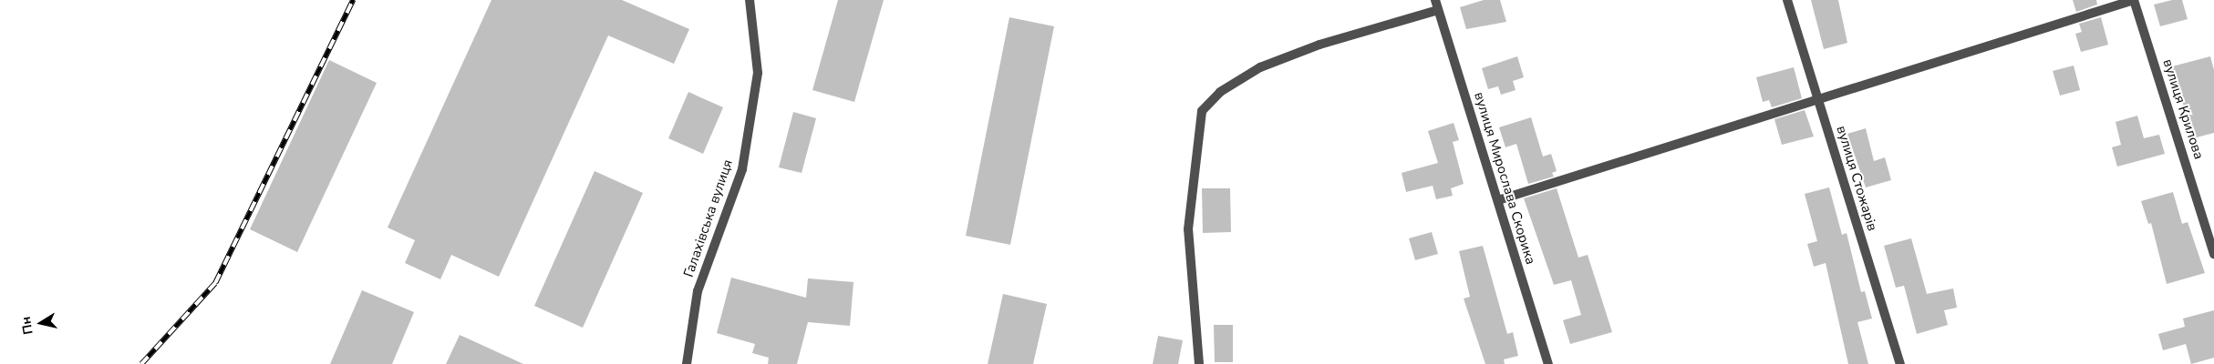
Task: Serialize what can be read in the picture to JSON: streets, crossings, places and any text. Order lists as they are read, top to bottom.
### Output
{
  "streets": {
    "street": [
      "вулиця Крилова",
      "вулиця Мирослава Скорика",
      "вулиця Стожарів",
      "Галахівська вулиця"
    ]
  },
  "north": "left"
}
